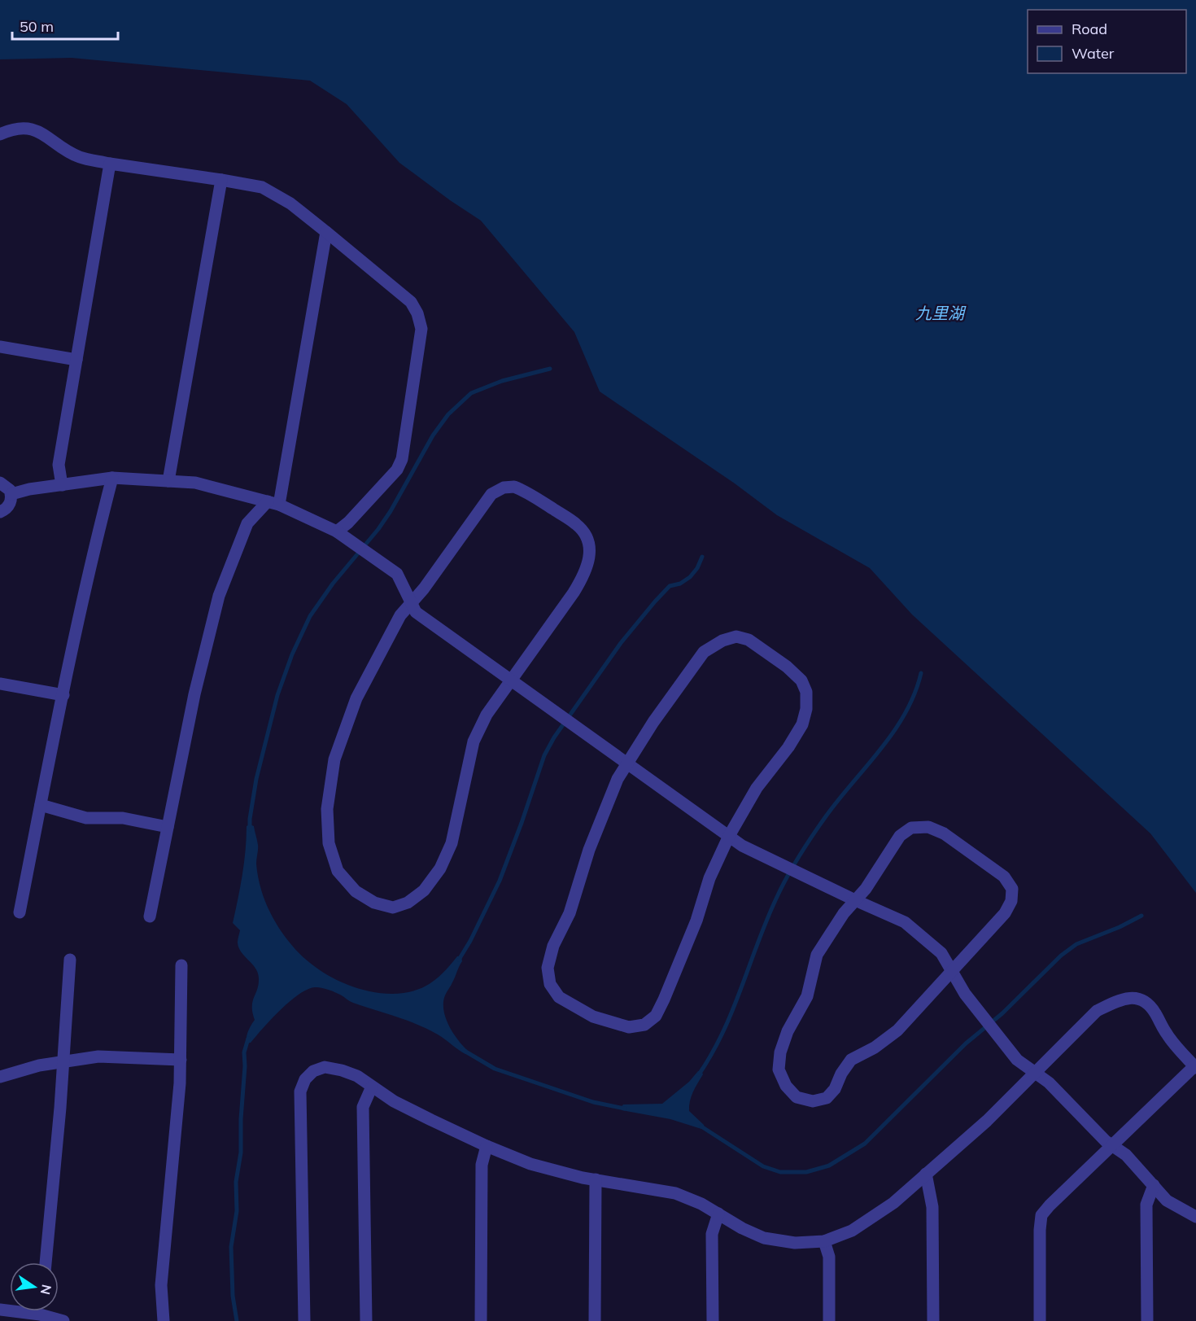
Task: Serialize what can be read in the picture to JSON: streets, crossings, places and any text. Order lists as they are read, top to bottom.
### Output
{
  "water": ["九里湖"],
  "legend": ["Road", "Water"],
  "scale_bar": "50 m",
  "north": "right"
}
